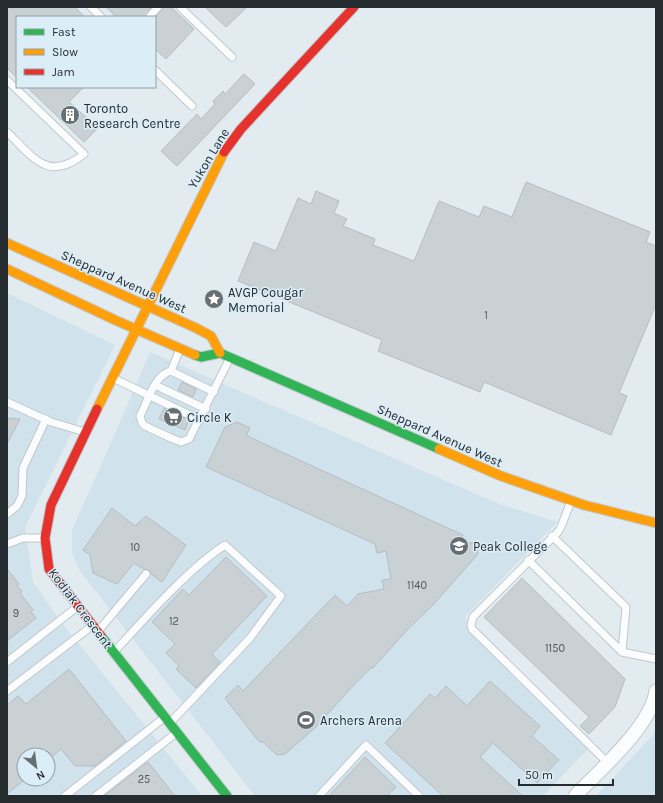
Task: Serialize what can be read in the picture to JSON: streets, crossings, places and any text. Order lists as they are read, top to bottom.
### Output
{
  "streets": {
    "main road": ["Yukon Lane", "Sheppard Avenue West", "Kodiak Crescent"]
  },
  "crossings": [
    ["Yukon Lane", "Sheppard Avenue West"],
    ["Yukon Lane", "Kodiak Crescent"]
  ],
  "places": {
    "building": ["Toronto Research Centre"],
    "place": ["AVGP Cougar Memorial"],
    "supermarket": ["Circle K"],
    "school or university": ["Peak College"],
    "sports": ["Archers Arena"]
  },
  "house_numbers": [
    "1",
    "10",
    "1140",
    "9",
    "12",
    "1150",
    "25"
  ],
  "legend": ["Fast", "Slow", "Jam"],
  "scale_bar": "50 m",
  "north": "bottom right"
}
